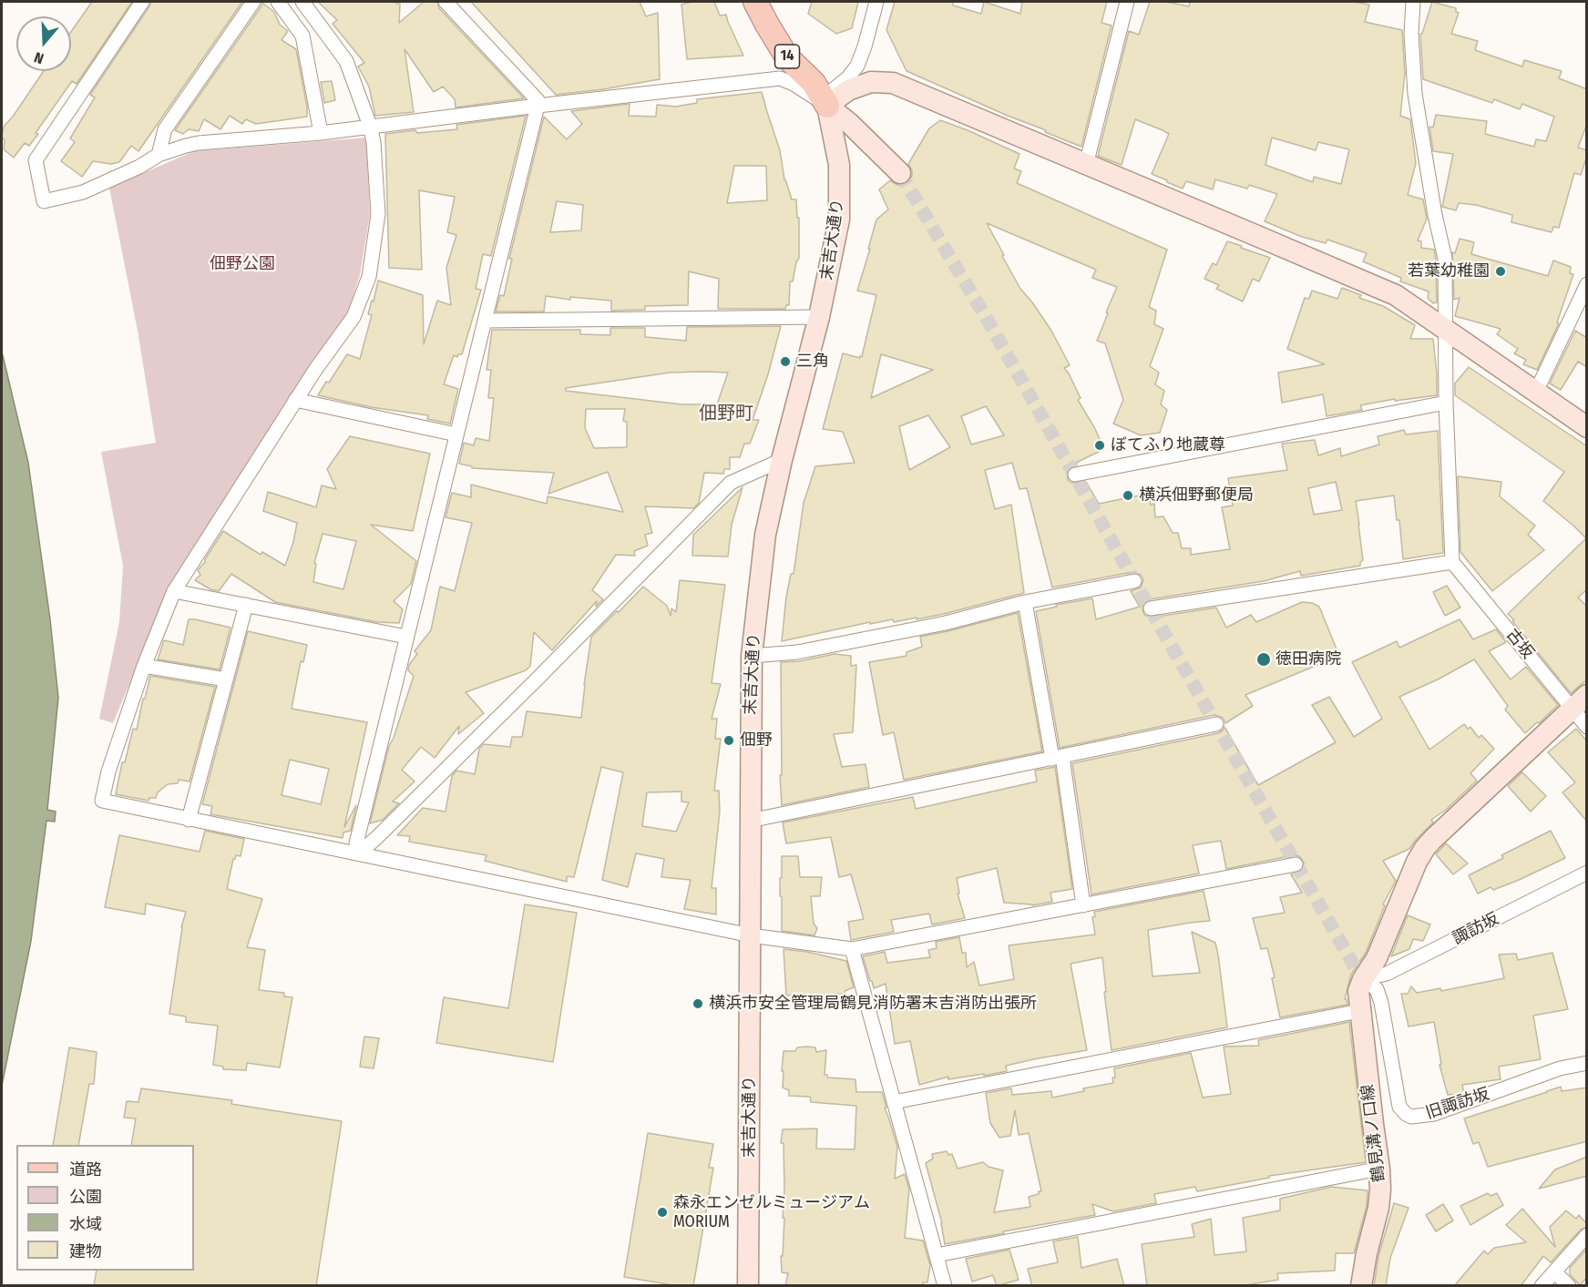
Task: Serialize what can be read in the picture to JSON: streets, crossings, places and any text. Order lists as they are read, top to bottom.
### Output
{
  "streets": {
    "main road": ["14"],
    "street": [
      "末吉大通り",
      "古坂",
      "諏訪坂",
      "旧諏訪坂",
      "鶴見溝ノ口線"
    ]
  },
  "crossings": [
    ["14", "末吉大通り"],
    ["諏訪坂", "旧諏訪坂"],
    ["諏訪坂", "鶴見溝ノ口線"],
    ["旧諏訪坂", "鶴見溝ノ口線"]
  ],
  "districts": ["佃野町"],
  "parks": ["佃野公園"],
  "places": [
    "若葉幼稚園",
    "三角",
    "ぼてふり地蔵尊",
    "横浜佃野郵便局",
    "徳田病院",
    "佃野",
    "横浜市安全管理局鶴見消防署末吉消防出張所",
    "森永エンゼルミュージアム MORIUM"
  ],
  "legend": [
    "道路",
    "公園",
    "水域",
    "建物"
  ],
  "north": "bottom"
}
